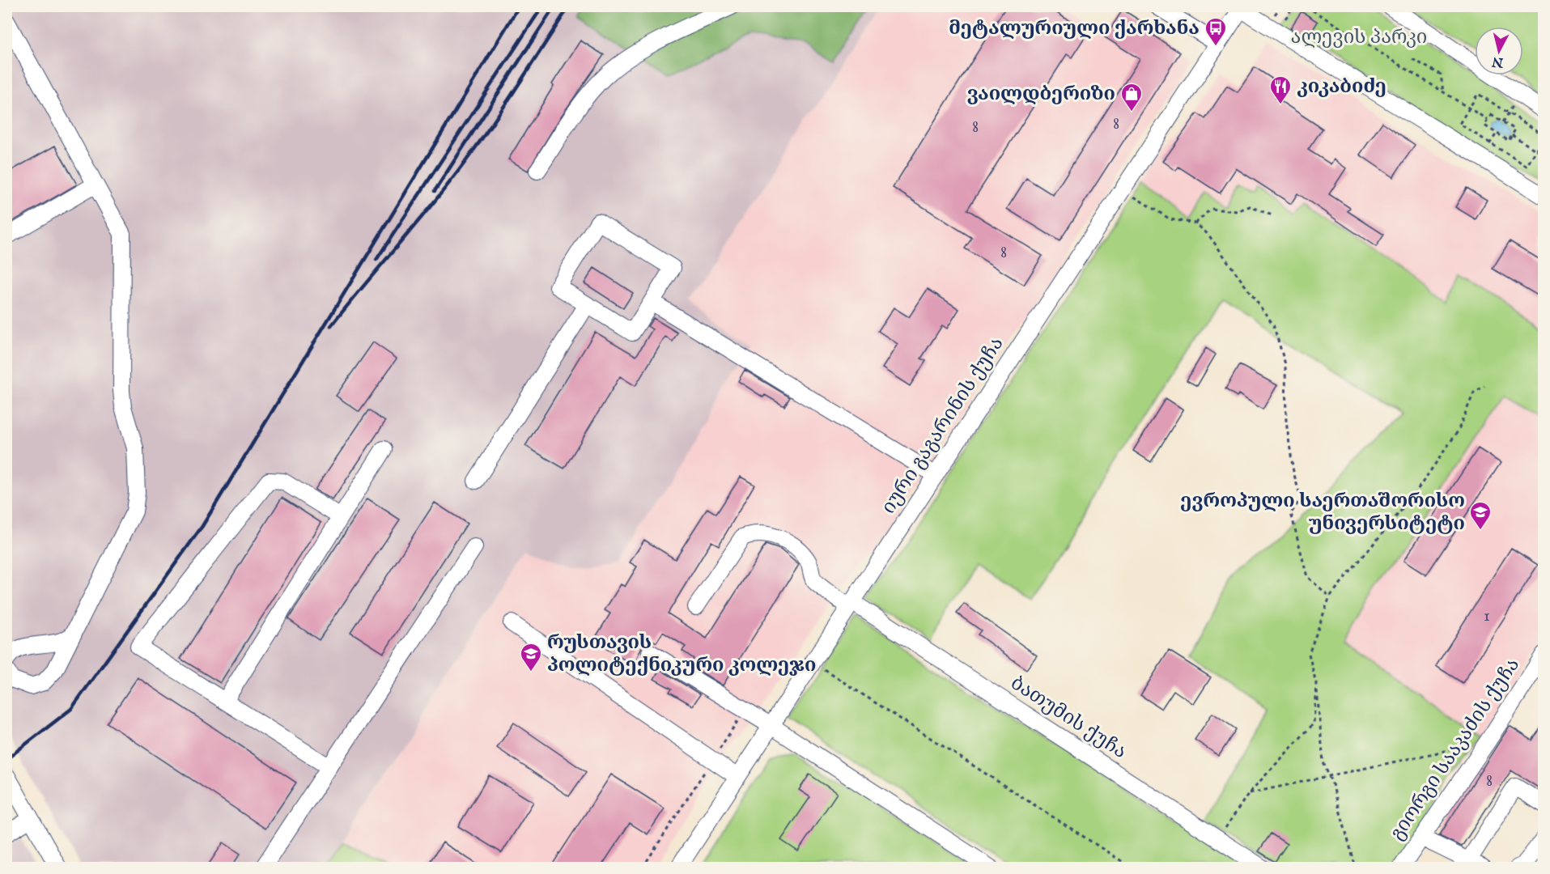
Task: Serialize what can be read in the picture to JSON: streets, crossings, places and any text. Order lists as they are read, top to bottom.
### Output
{
  "streets": {
    "street": ["იური გაგარინის ქუჩა", "ბათუმის ქუჩა", "გიორგი სააკაძის ქუჩა"]
  },
  "crossings": [
    ["იური გაგარინის ქუჩა", "ბათუმის ქუჩა"]
  ],
  "parks": ["ალევის პარკი"],
  "places": {
    "bus stop": ["მეტალურიული ქარხანა"],
    "restaurant": ["კიკაბიძე"],
    "shop": ["ვაილდბერიზი"],
    "school or university": ["ევროპული საერთაშორისო უნივერსიტეტი", "რუსთავის პოლიტექნიკური კოლეჯი"]
  },
  "house_numbers": [
    "8",
    "8",
    "8",
    "1",
    "8"
  ],
  "north": "bottom"
}
